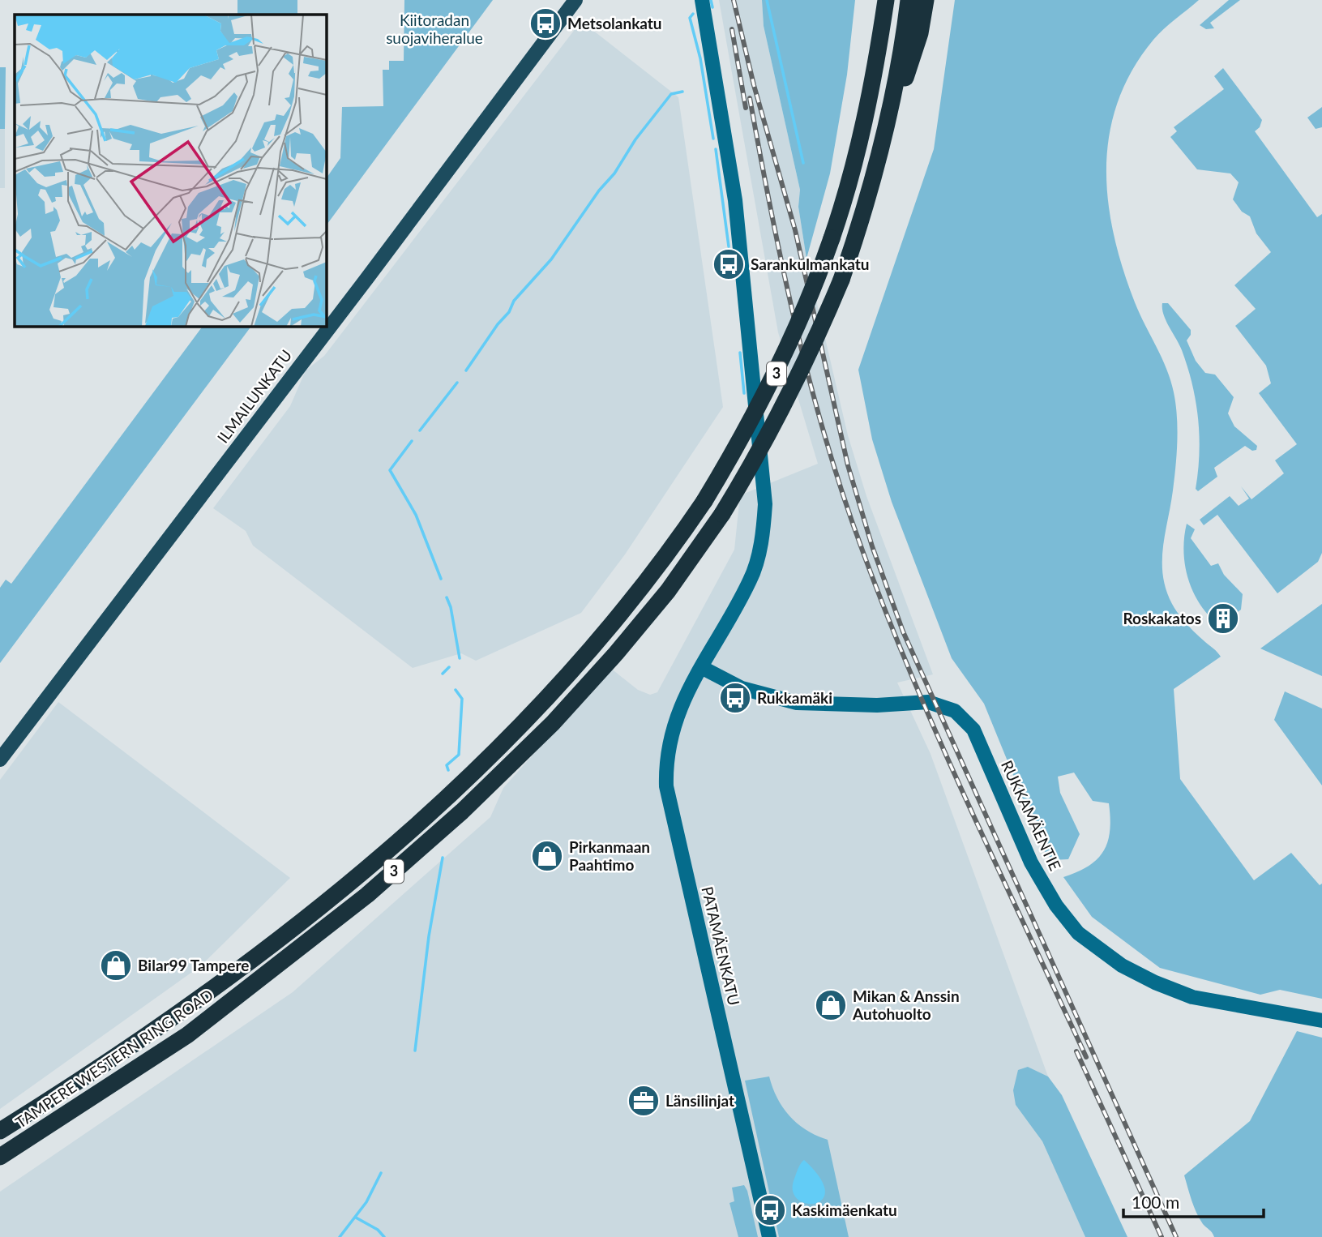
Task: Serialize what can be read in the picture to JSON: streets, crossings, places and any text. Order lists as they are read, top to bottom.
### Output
{
  "streets": {
    "highway": ["3", "TAMPERE WESTERN RING ROAD"],
    "main road": ["ILMAILUNKATU", "RUKKAMÄENTIE", "PATAMÄENKATU"]
  },
  "crossings": [
    ["3", "TAMPERE WESTERN RING ROAD"],
    ["RUKKAMÄENTIE", "PATAMÄENKATU"]
  ],
  "parks": ["Kiitoradan suojaviheralue"],
  "places": {
    "bus stop": [
      "Metsolankatu",
      "Sarankulmankatu",
      "Rukkamäki",
      "Kaskimäenkatu"
    ],
    "building": ["Roskakatos"],
    "shop": ["Pirkanmaan Paahtimo", "Bilar99 Tampere", "Mikan & Anssin Autohuolto"],
    "office": ["Länsilinjat"]
  },
  "scale_bar": "100 m"
}
